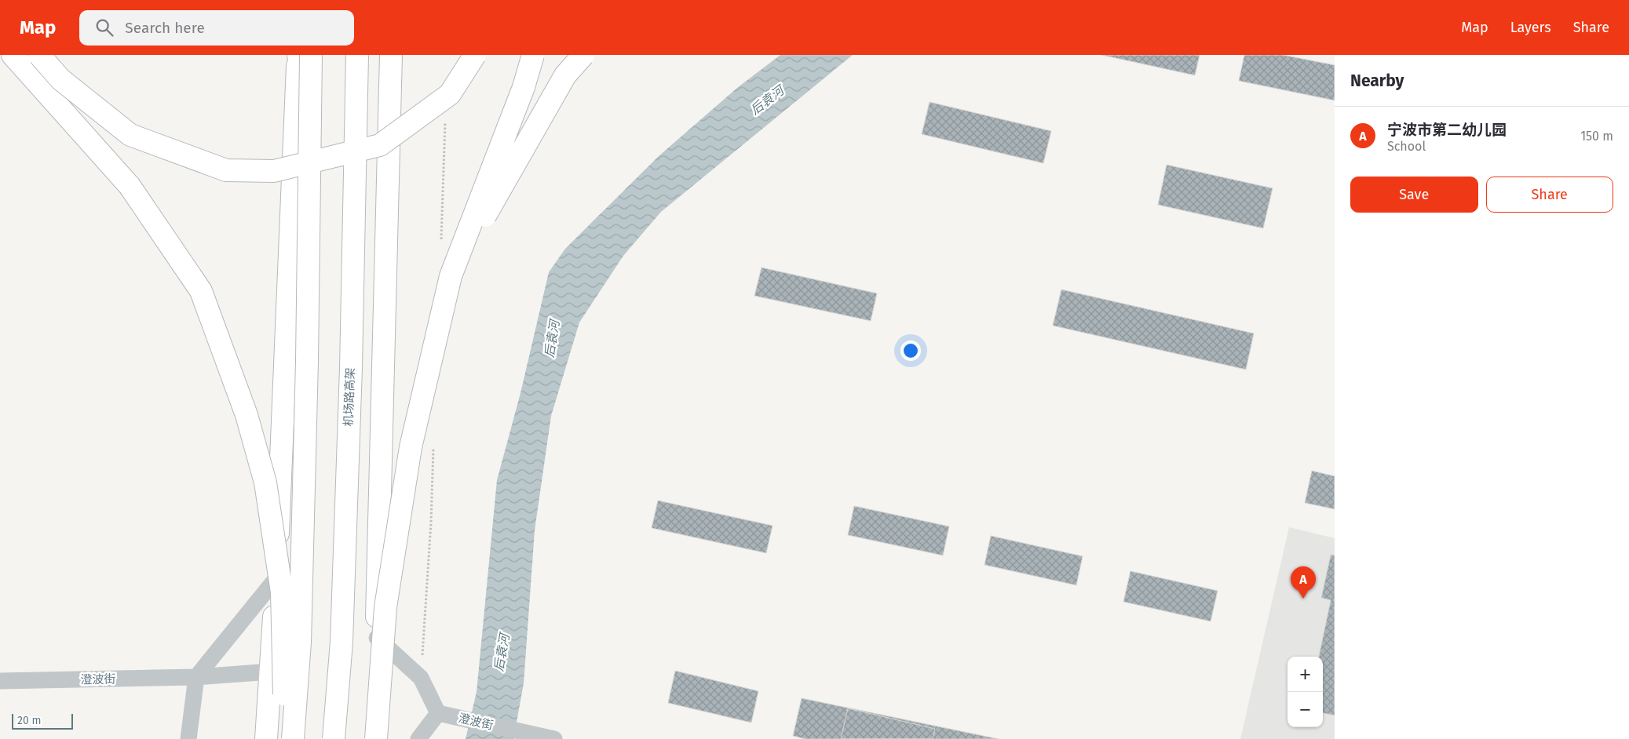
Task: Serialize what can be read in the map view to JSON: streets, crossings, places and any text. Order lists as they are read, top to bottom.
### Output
{
  "streets": {
    "main road": ["机场路高架"],
    "street": ["澄波街"]
  },
  "water": ["后袁河"],
  "scale_bar": "20 m",
  "page": {
    "header": "Map",
    "search": "Search here",
    "nav": ["Map", "Layers", "Share"],
    "heading": "Nearby",
    "list": [
      {
        "mark": "A",
        "name": "宁波市第二幼儿园",
        "note": "School",
        "value": "150 m"
      }
    ],
    "buttons": ["Save", "Share"],
    "pins": "A",
    "map_buttons": ["+", "−"],
    "scale": "20 m"
  }
}
